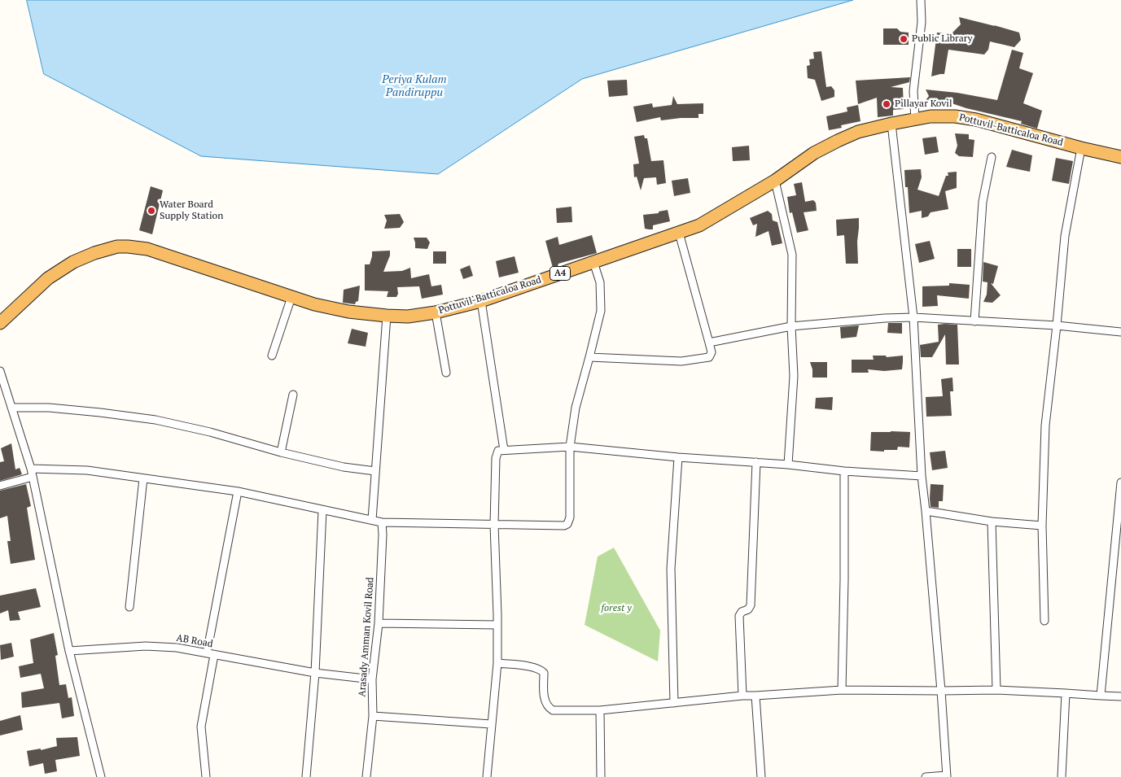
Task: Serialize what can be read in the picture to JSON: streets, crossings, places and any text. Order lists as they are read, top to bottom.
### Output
{
  "streets": {
    "highway": ["Pottuvil-Batticaloa Road", "A4"],
    "street": ["Arasady Amman Kovil Road", "AB Road"]
  },
  "crossings": [
    ["Arasady Amman Kovil Road", "AB Road"]
  ],
  "water": ["Periya Kulam Pandiruppu"],
  "parks": ["forest y"],
  "places": ["Public Library", "Pillayar Kovil", "Water Board Supply Station"]
}
